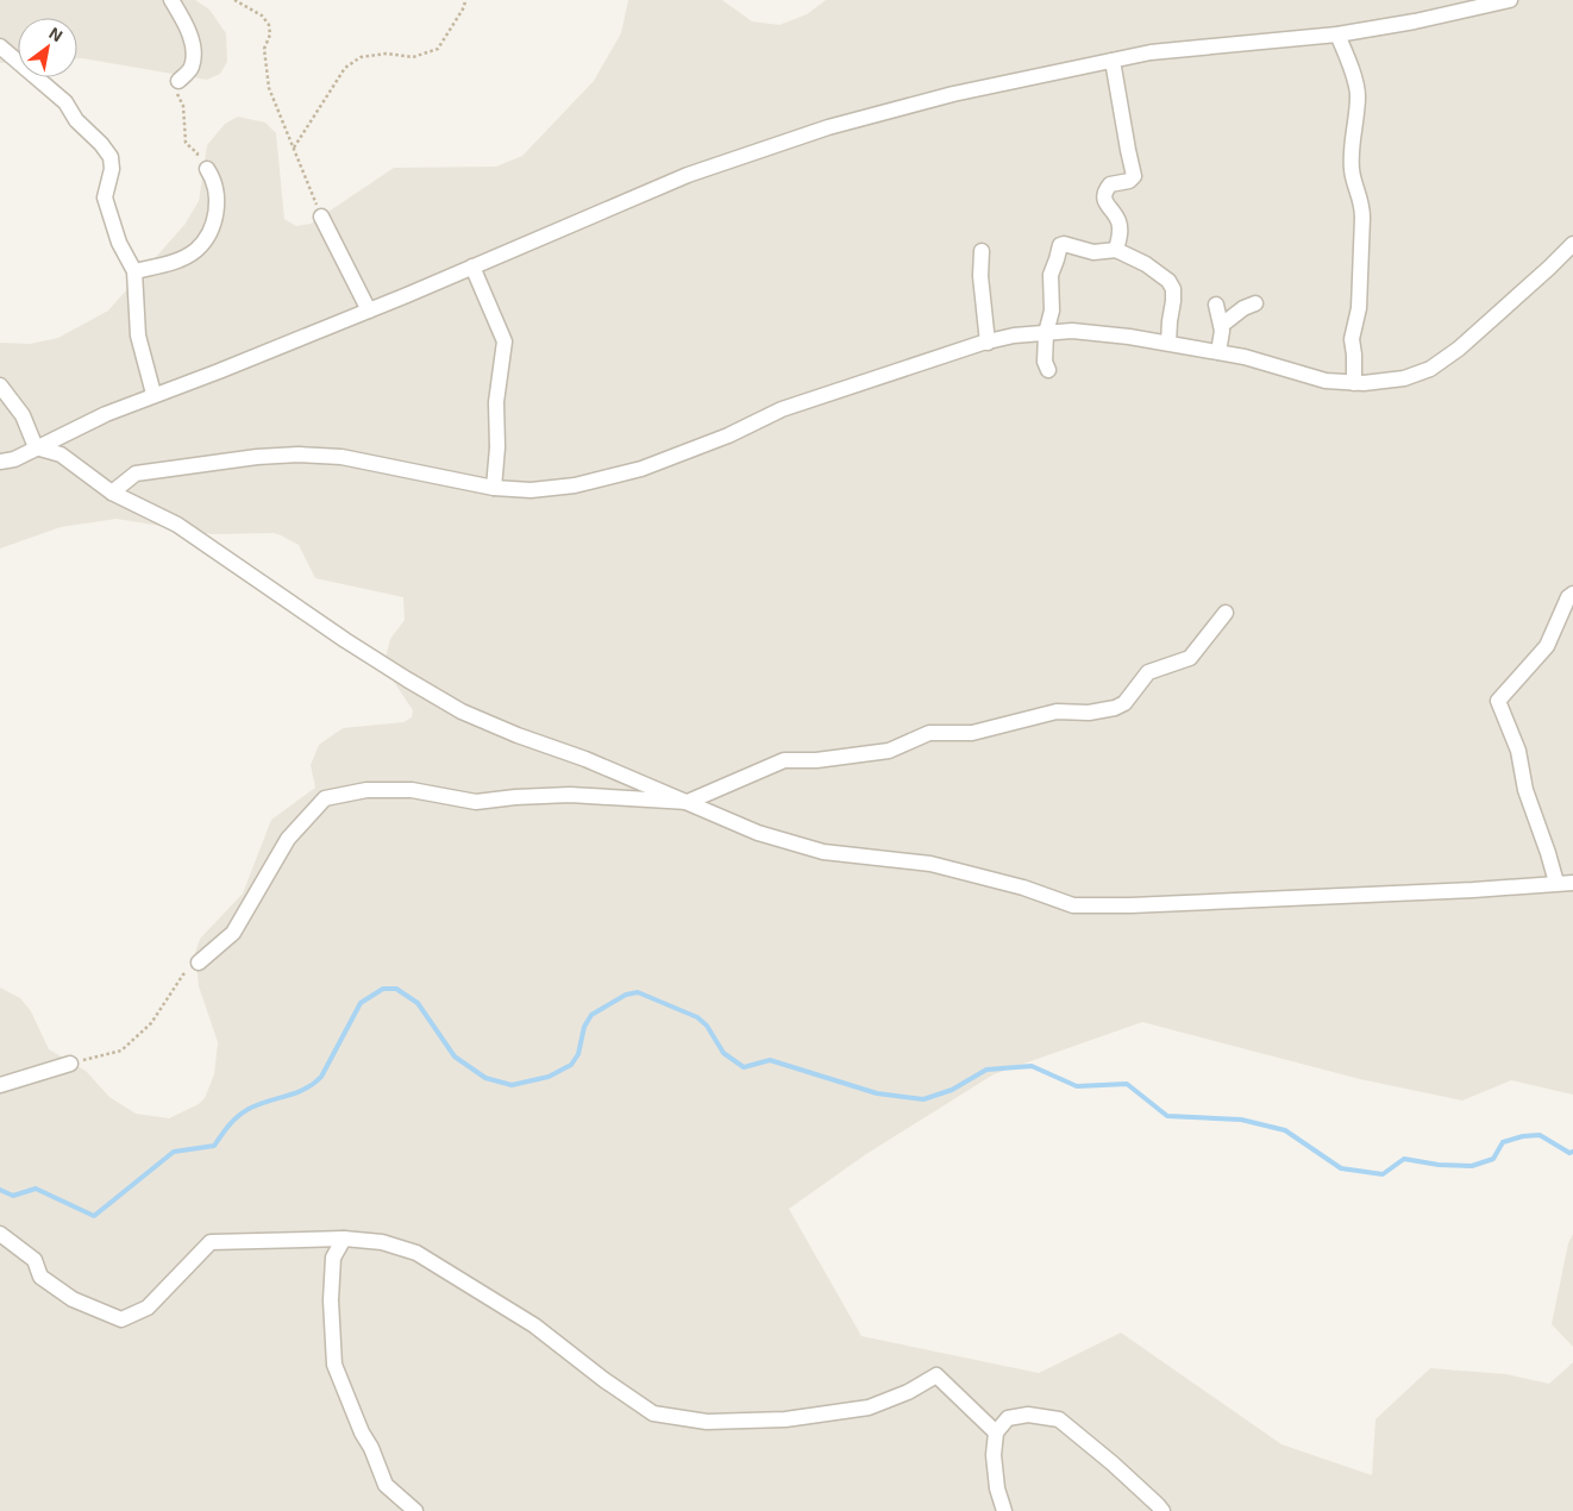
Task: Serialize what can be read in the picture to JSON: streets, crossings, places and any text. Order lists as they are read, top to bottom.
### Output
{
  "north": "top right"
}
